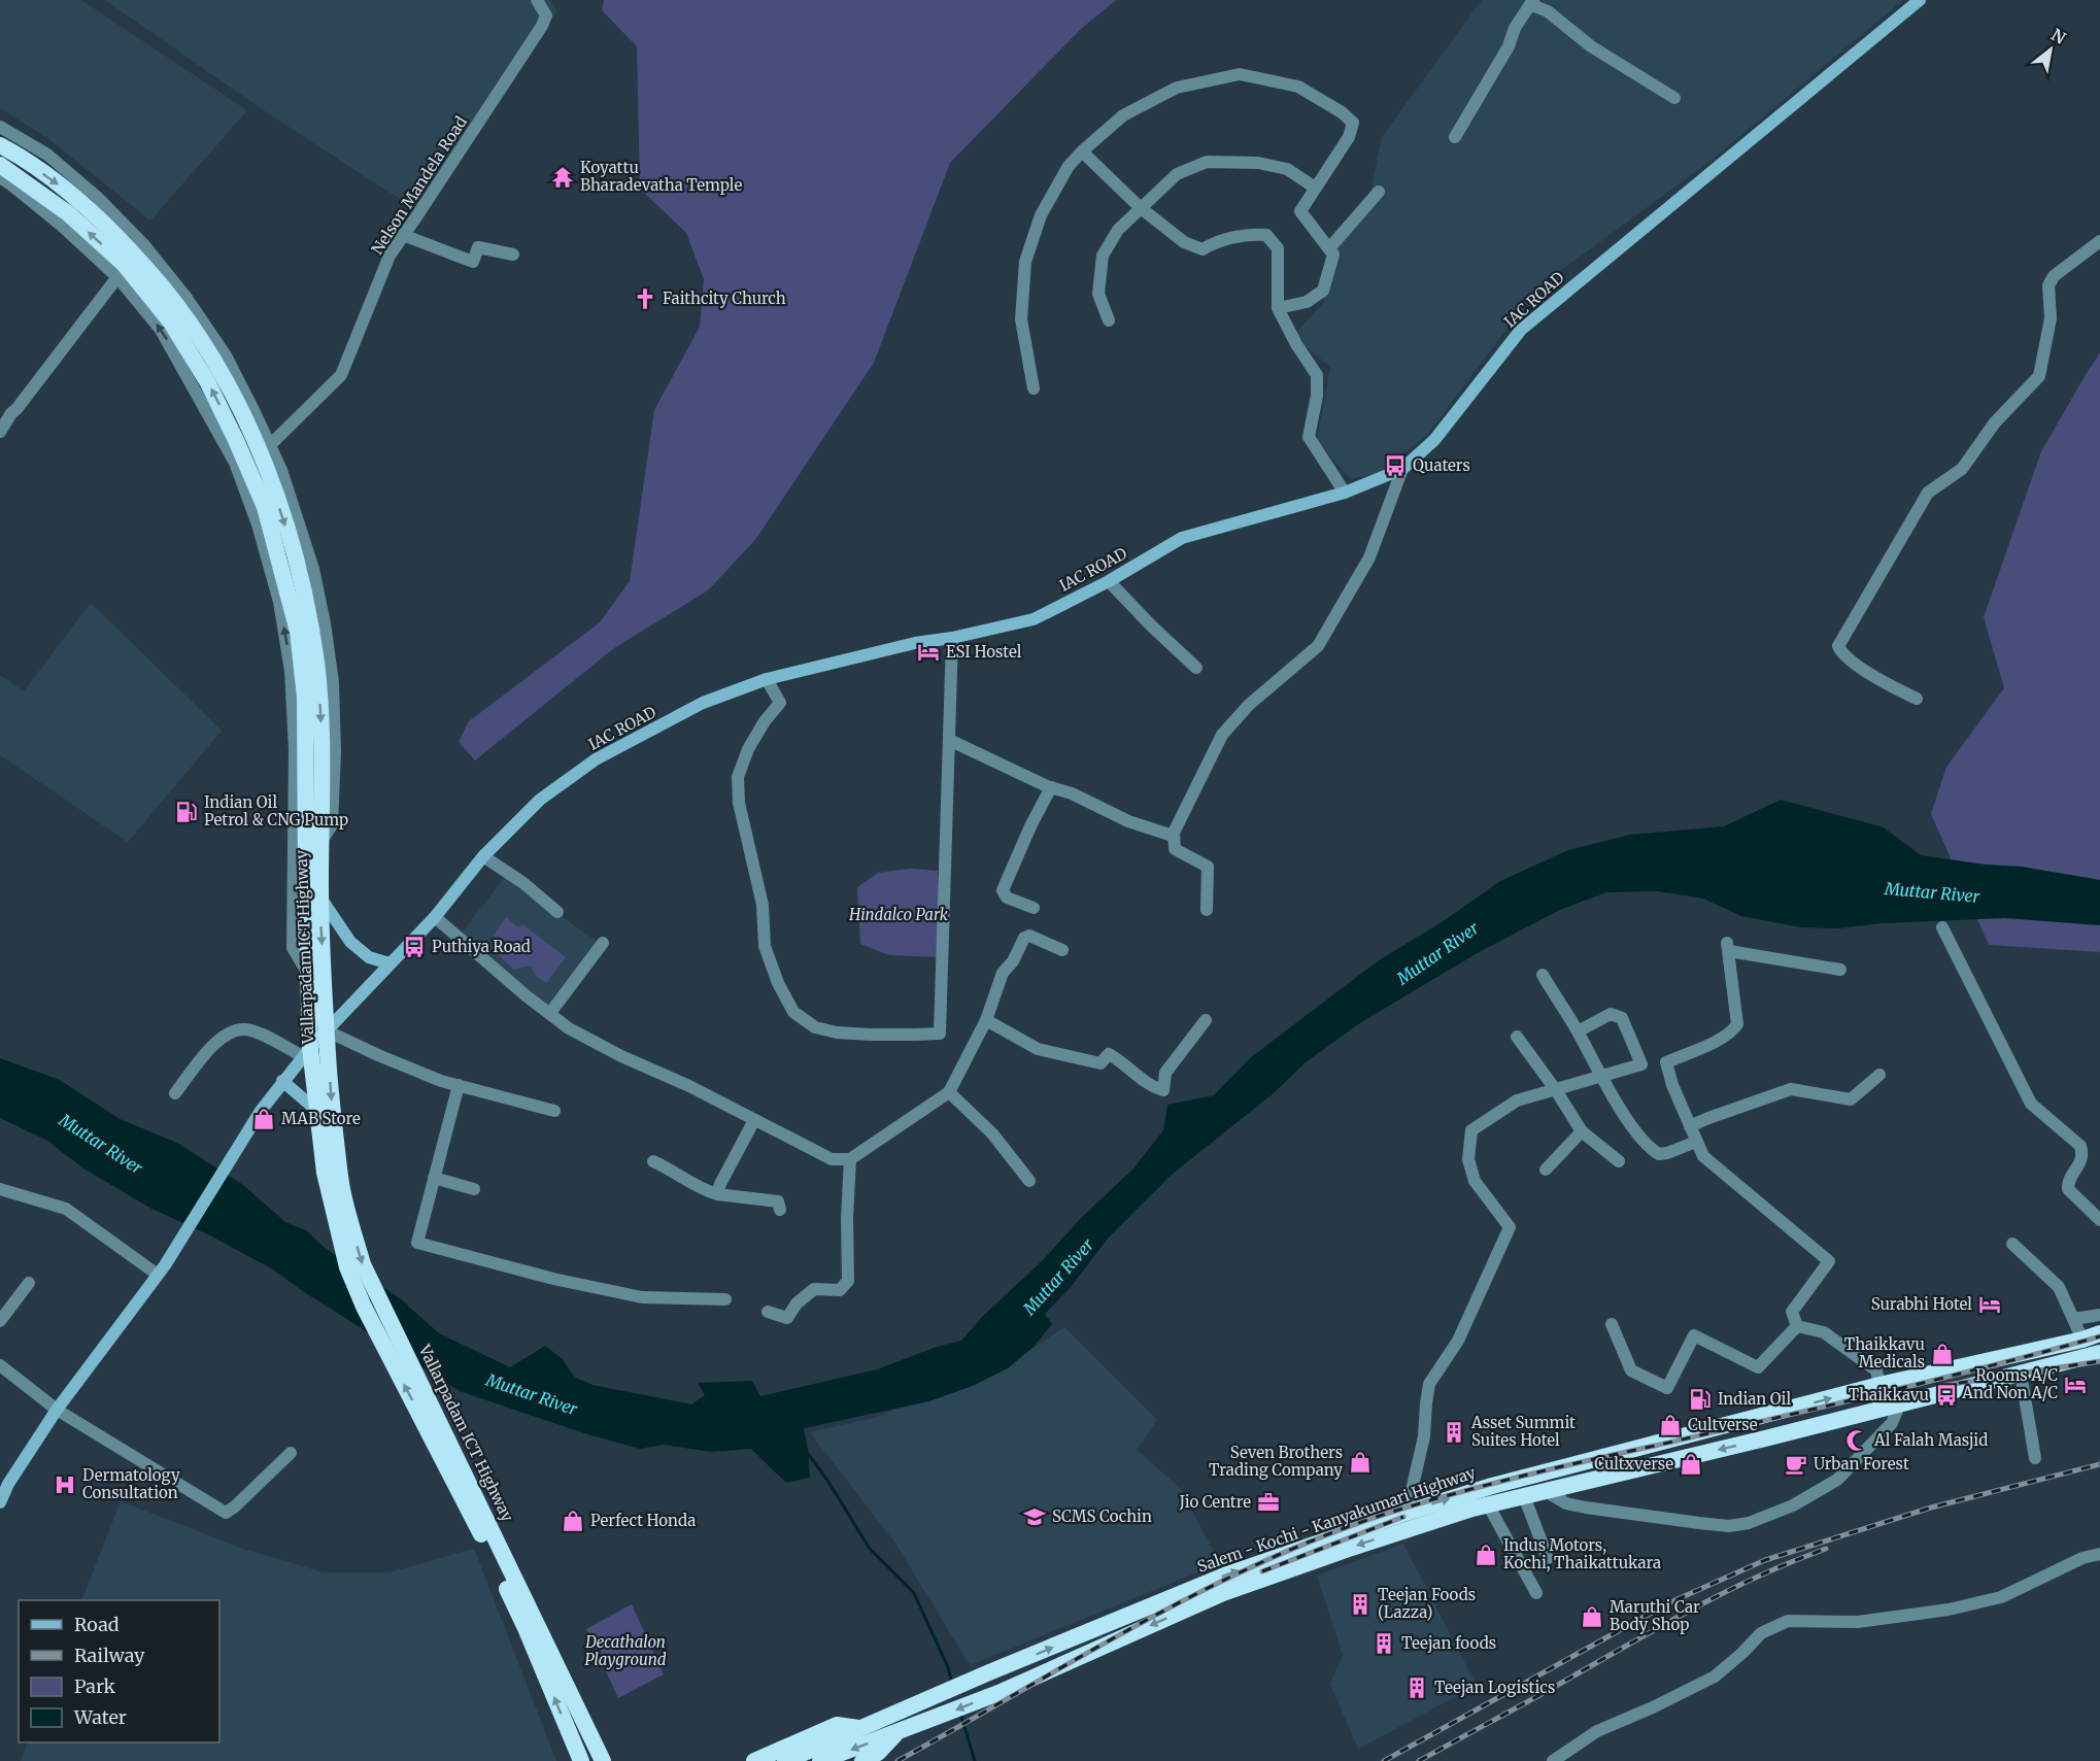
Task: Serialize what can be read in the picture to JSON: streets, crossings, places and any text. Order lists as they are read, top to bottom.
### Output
{
  "streets": {
    "highway": ["Vallarpadam ICT Highway", "Salem - Kochi - Kanyakumari Highway"],
    "main road": ["IAC ROAD"],
    "street": ["Nelson Mandela Road"]
  },
  "crossings": [
    ["IAC ROAD", "Vallarpadam ICT Highway"]
  ],
  "water": ["Muttar River"],
  "parks": ["Hindalco Park", "Decathalon Playground"],
  "places": {
    "temple": ["Koyattu Bharadevatha Temple"],
    "church": ["Faithcity Church"],
    "bus stop": ["Quaters", "Puthiya Road", "Thaikkavu"],
    "hotel": ["ESI Hostel", "Surabhi Hotel", "Rooms A/C And Non A/C"],
    "fuel station": ["Indian Oil Petrol & CNG Pump", "Indian Oil"],
    "shop": [
      "MAB Store",
      "Thaikkavu Medicals",
      "Cultverse",
      "Seven Brothers Trading Company",
      "Cultxverse",
      "Perfect Honda",
      "Indus Motors, Kochi, Thaikattukara",
      "Maruthi Car Body Shop"
    ],
    "building": [
      "Asset Summit Suites Hotel",
      "Teejan Foods (Lazza)",
      "Teejan foods",
      "Teejan Logistics"
    ],
    "mosque": ["Al Falah Masjid"],
    "cafe": ["Urban Forest"],
    "hospital": ["Dermatology Consultation"],
    "office": ["Jio Centre"],
    "school or university": ["SCMS Cochin"]
  },
  "legend": [
    "Road",
    "Railway",
    "Park",
    "Water"
  ],
  "north": "top right"
}
